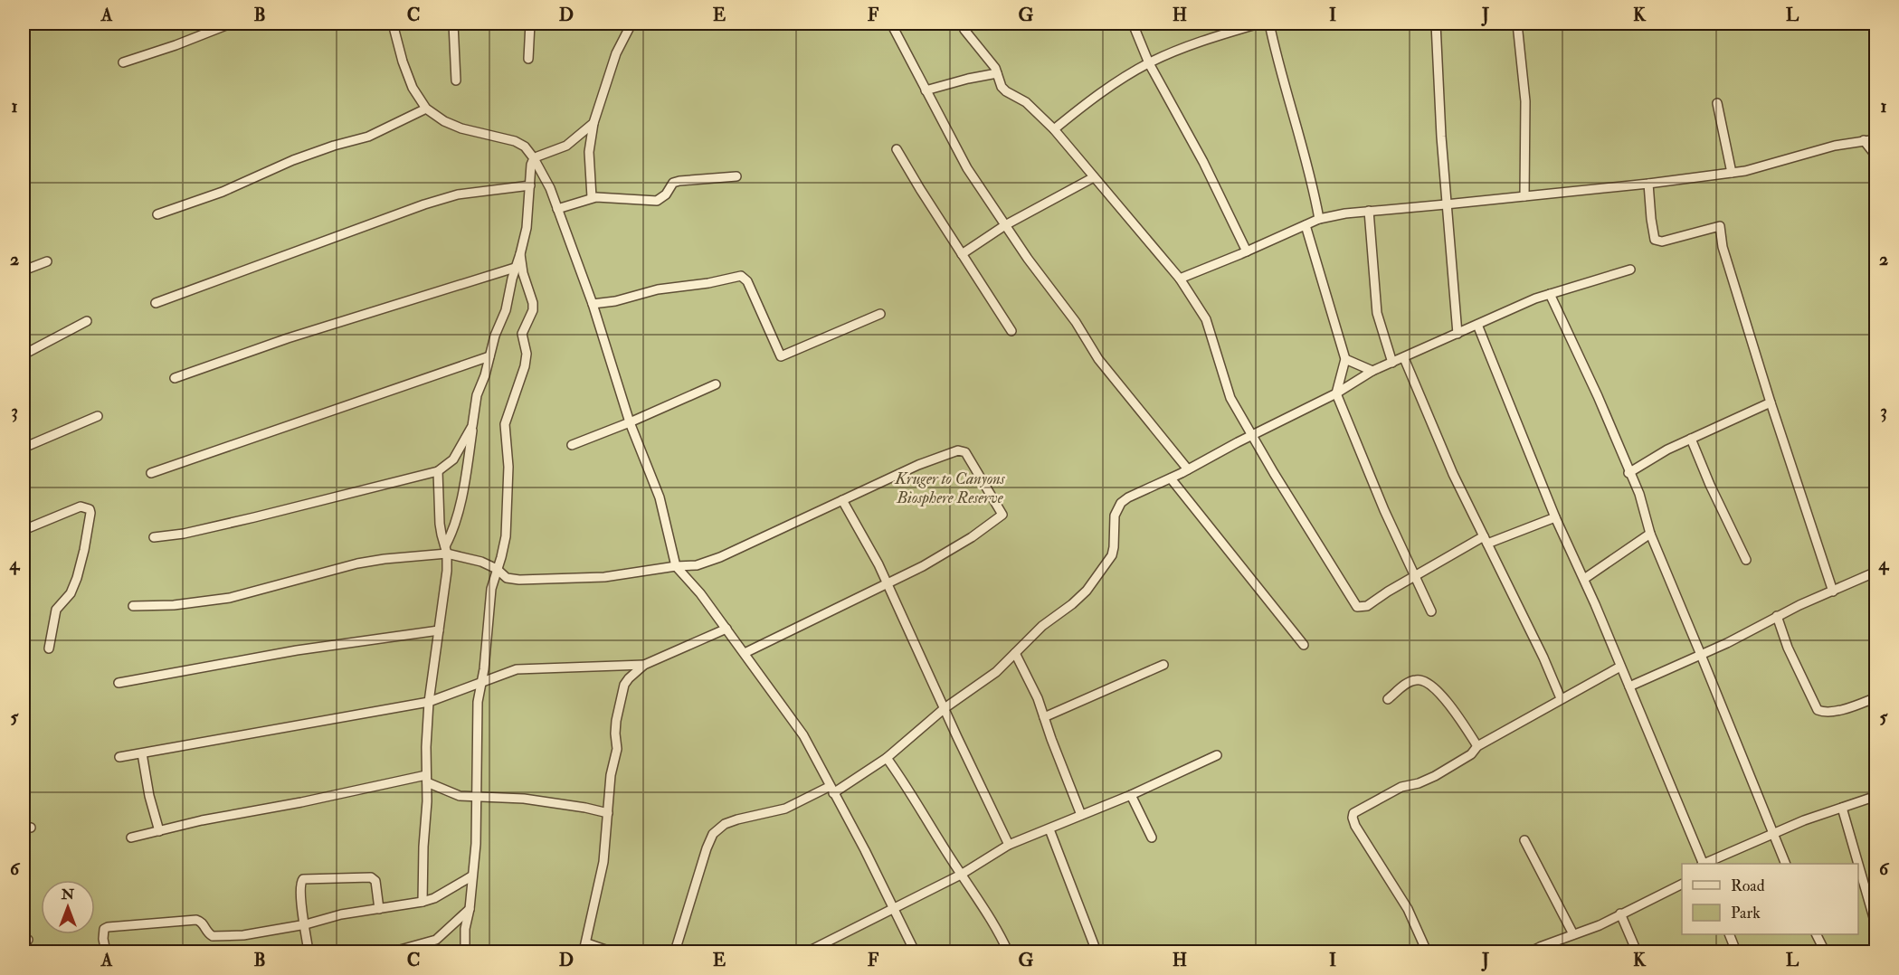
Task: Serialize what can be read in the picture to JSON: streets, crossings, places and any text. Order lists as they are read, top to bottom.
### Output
{
  "parks": ["Kruger to Canyons Biosphere Reserve"],
  "legend": ["Road", "Park"],
  "north": "top",
  "grid": {
    "columns": [
      "A",
      "B",
      "C",
      "D",
      "E",
      "F",
      "G",
      "H",
      "I",
      "J",
      "K",
      "L"
    ],
    "rows": [
      "1",
      "2",
      "3",
      "4",
      "5",
      "6"
    ]
  }
}
